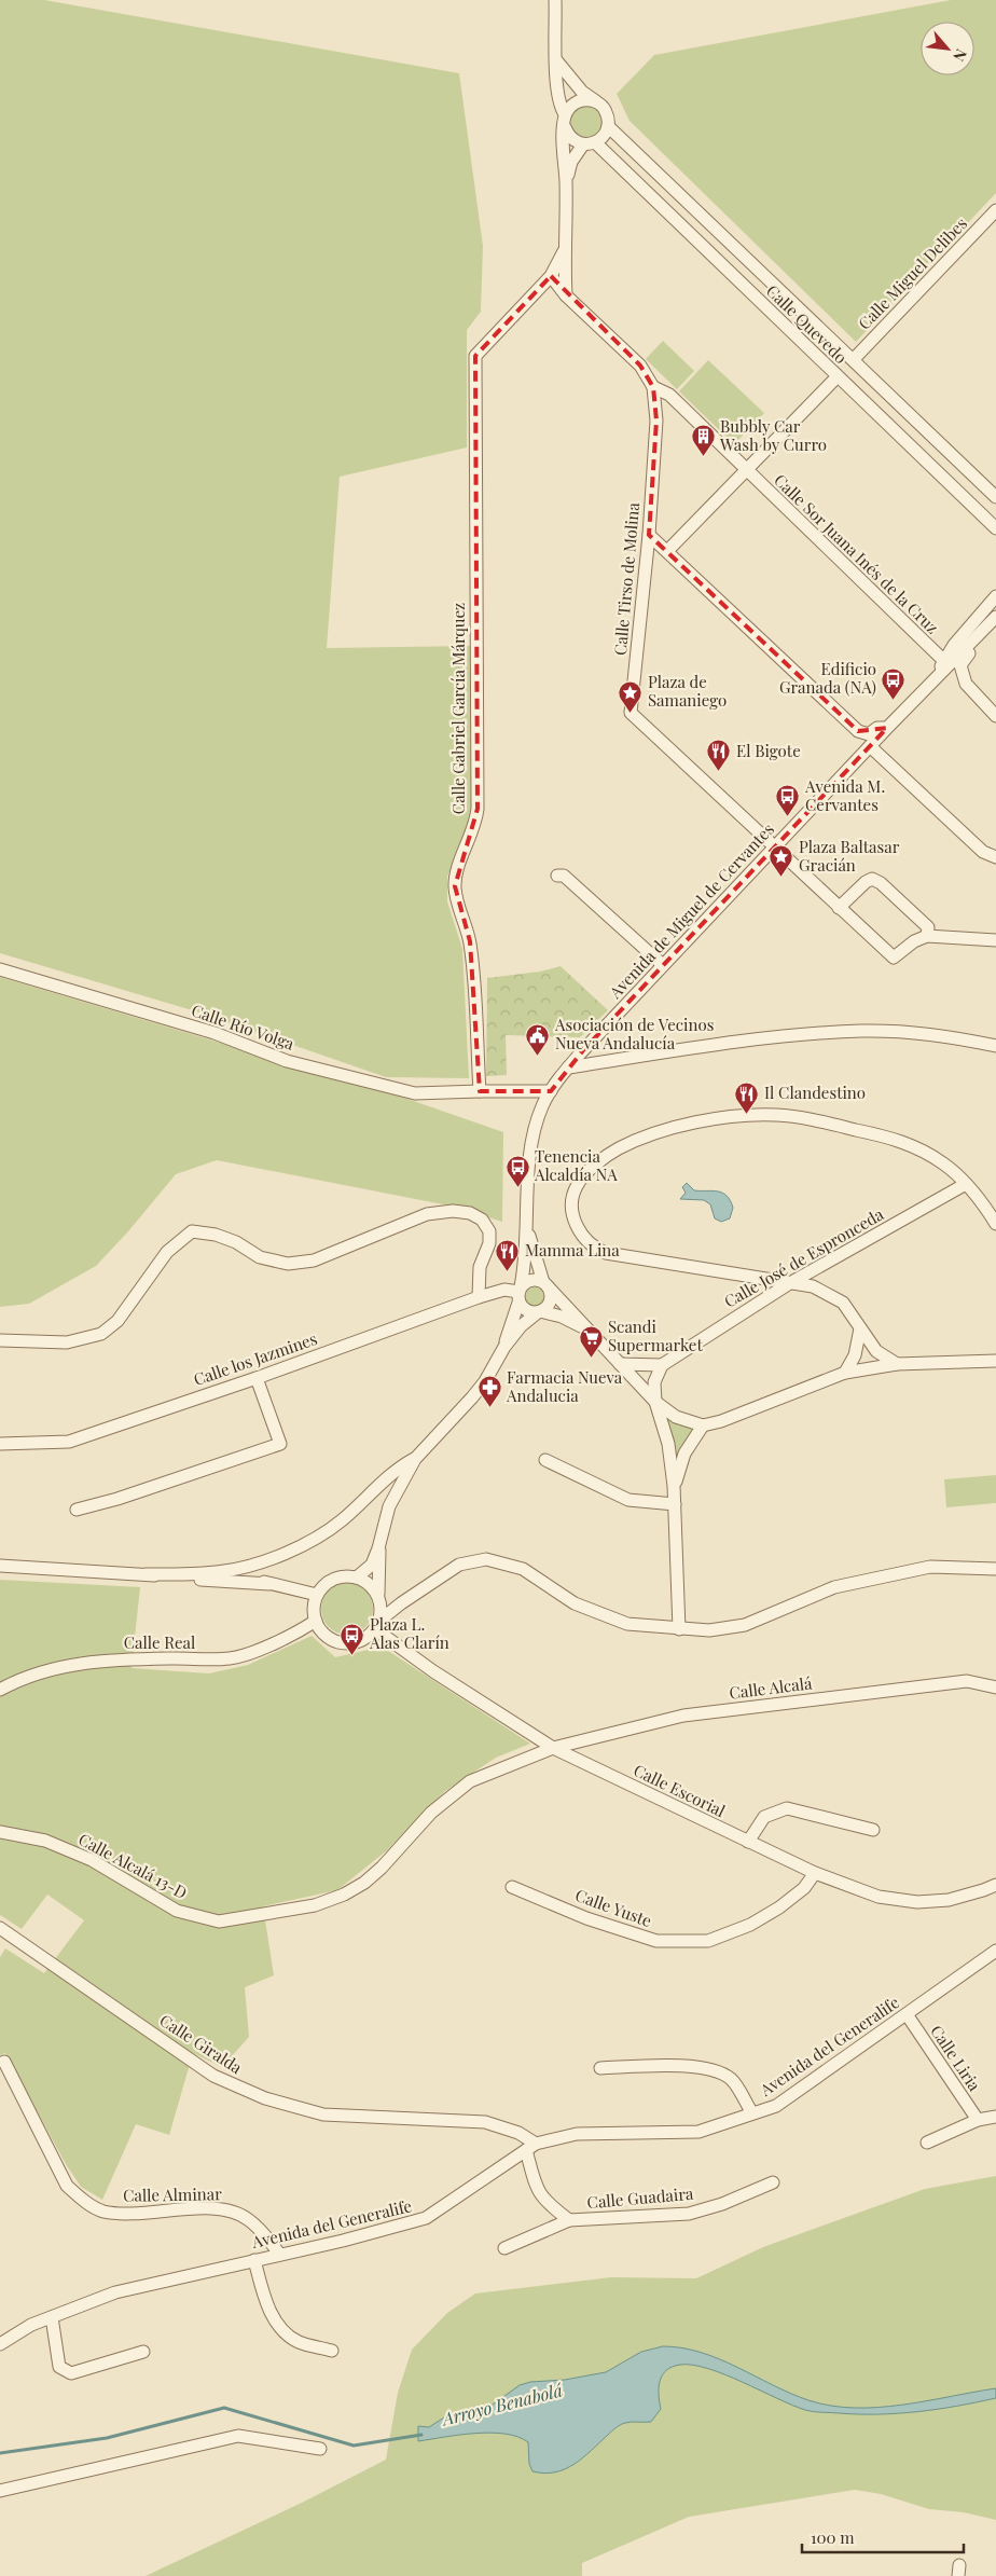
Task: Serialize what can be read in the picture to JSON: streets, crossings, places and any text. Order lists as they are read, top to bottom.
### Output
{
  "streets": {
    "street": [
      "Calle Miguel Delibes",
      "Calle Quevedo",
      "Calle Sor Juana Inés de la Cruz",
      "Calle Tirso de Molina",
      "Calle Gabriel García Márquez",
      "Avenida de Miguel de Cervantes",
      "Calle Río Volga",
      "Calle José de Espronceda",
      "Calle los Jazmines",
      "Calle Real",
      "Calle Alcalá",
      "Calle Escorial",
      "Calle Alcalá 13-D",
      "Calle Yuste",
      "Calle Giralda",
      "Avenida del Generalife",
      "Calle Liria",
      "Calle Alminar",
      "Calle Guadaira"
    ]
  },
  "crossings": [
    ["Calle Miguel Delibes", "Calle Quevedo"],
    ["Calle Sor Juana Inés de la Cruz", "Calle Tirso de Molina"],
    ["Calle Sor Juana Inés de la Cruz", "Avenida de Miguel de Cervantes"],
    ["Calle Tirso de Molina", "Calle Gabriel García Márquez"],
    ["Calle Tirso de Molina", "Avenida de Miguel de Cervantes"],
    ["Calle Gabriel García Márquez", "Calle Río Volga"],
    ["Avenida de Miguel de Cervantes", "Calle los Jazmines"],
    ["Avenida de Miguel de Cervantes", "Calle Real"],
    ["Avenida de Miguel de Cervantes", "Calle Escorial"],
    ["Calle Real", "Calle Escorial"],
    ["Calle Alcalá", "Calle Escorial"],
    ["Calle Alcalá", "Calle Alcalá 13-D"],
    ["Calle Escorial", "Calle Alcalá 13-D"],
    ["Calle Escorial", "Calle Yuste"],
    ["Calle Giralda", "Avenida del Generalife"],
    ["Calle Giralda", "Calle Guadaira"],
    ["Avenida del Generalife", "Calle Liria"],
    ["Avenida del Generalife", "Calle Alminar"],
    ["Avenida del Generalife", "Calle Guadaira"]
  ],
  "water": ["Arroyo Benabolá"],
  "places": {
    "building": ["Bubbly Car Wash by Curro"],
    "bus stop": [
      "Edificio Granada (NA)",
      "Avenida M. Cervantes",
      "Tenencia Alcaldía NA",
      "Plaza L. Alas Clarín"
    ],
    "place": ["Plaza de Samaniego", "Plaza Baltasar Gracián"],
    "restaurant": ["El Bigote", "Il Clandestino", "Mamma Lina"],
    "public building": ["Asociación de Vecinos Nueva Andalucía"],
    "supermarket": ["Scandi Supermarket"],
    "pharmacy": ["Farmacia Nueva Andalucia"]
  },
  "scale_bar": "100 m",
  "north": "bottom right"
}
